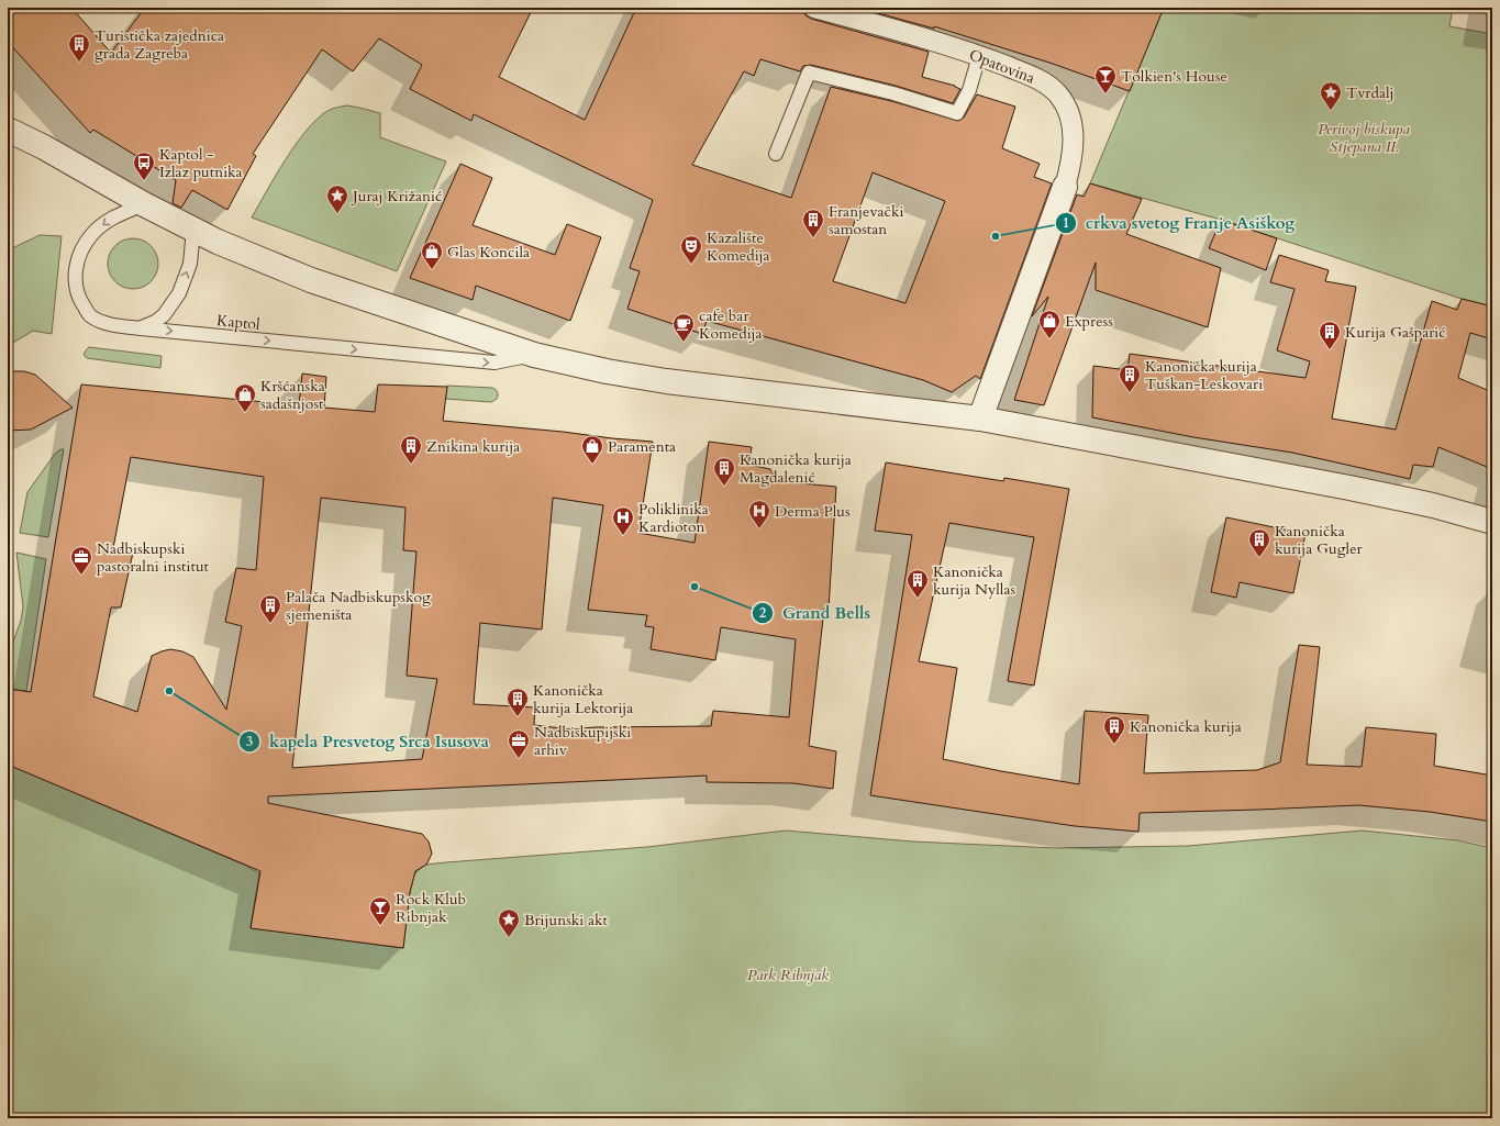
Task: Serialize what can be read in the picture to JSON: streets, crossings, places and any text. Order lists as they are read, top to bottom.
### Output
{
  "streets": {
    "street": ["Opatovina"],
    "lane": ["Kaptol"]
  },
  "parks": ["Perivoj biskupa Stjepana II.", "Park Ribnjak"],
  "places": {
    "building": [
      "Turistička zajednica grada Zagreba",
      "Franjevački samostan",
      "Kurija Gašparić",
      "Kanonička kurija Tuškan-Leskovari",
      "Znikina kurija",
      "Kanonička kurija Magdalenić",
      "Kanonička kurija Gugler",
      "Kanonička kurija Nyllas",
      "Palača Nadbiskupskog sjemeništa",
      "Kanonička kurija Lektorija",
      "Kanonička kurija"
    ],
    "bar": ["Tolkien's House", "Rock Klub Ribnjak"],
    "place": ["Tvrdalj", "Juraj Križanić", "Brijunski akt"],
    "bus stop": ["Kaptol - Izlaz putnika"],
    "other": ["crkva svetog Franje Asiškog", "Grand Bells", "kapela Presvetog Srca Isusova"],
    "theatre": ["Kazalište Komedija"],
    "shop": [
      "Glas Koncila",
      "Express",
      "Kršćanska sadašnjost",
      "Paramenta"
    ],
    "cafe": ["cafe bar Komedija"],
    "hospital": ["Derma Plus", "Poliklinika Kardioton"],
    "office": ["Nadbiskupski pastoralni institut", "Nadbiskupijski arhiv"]
  }
}
